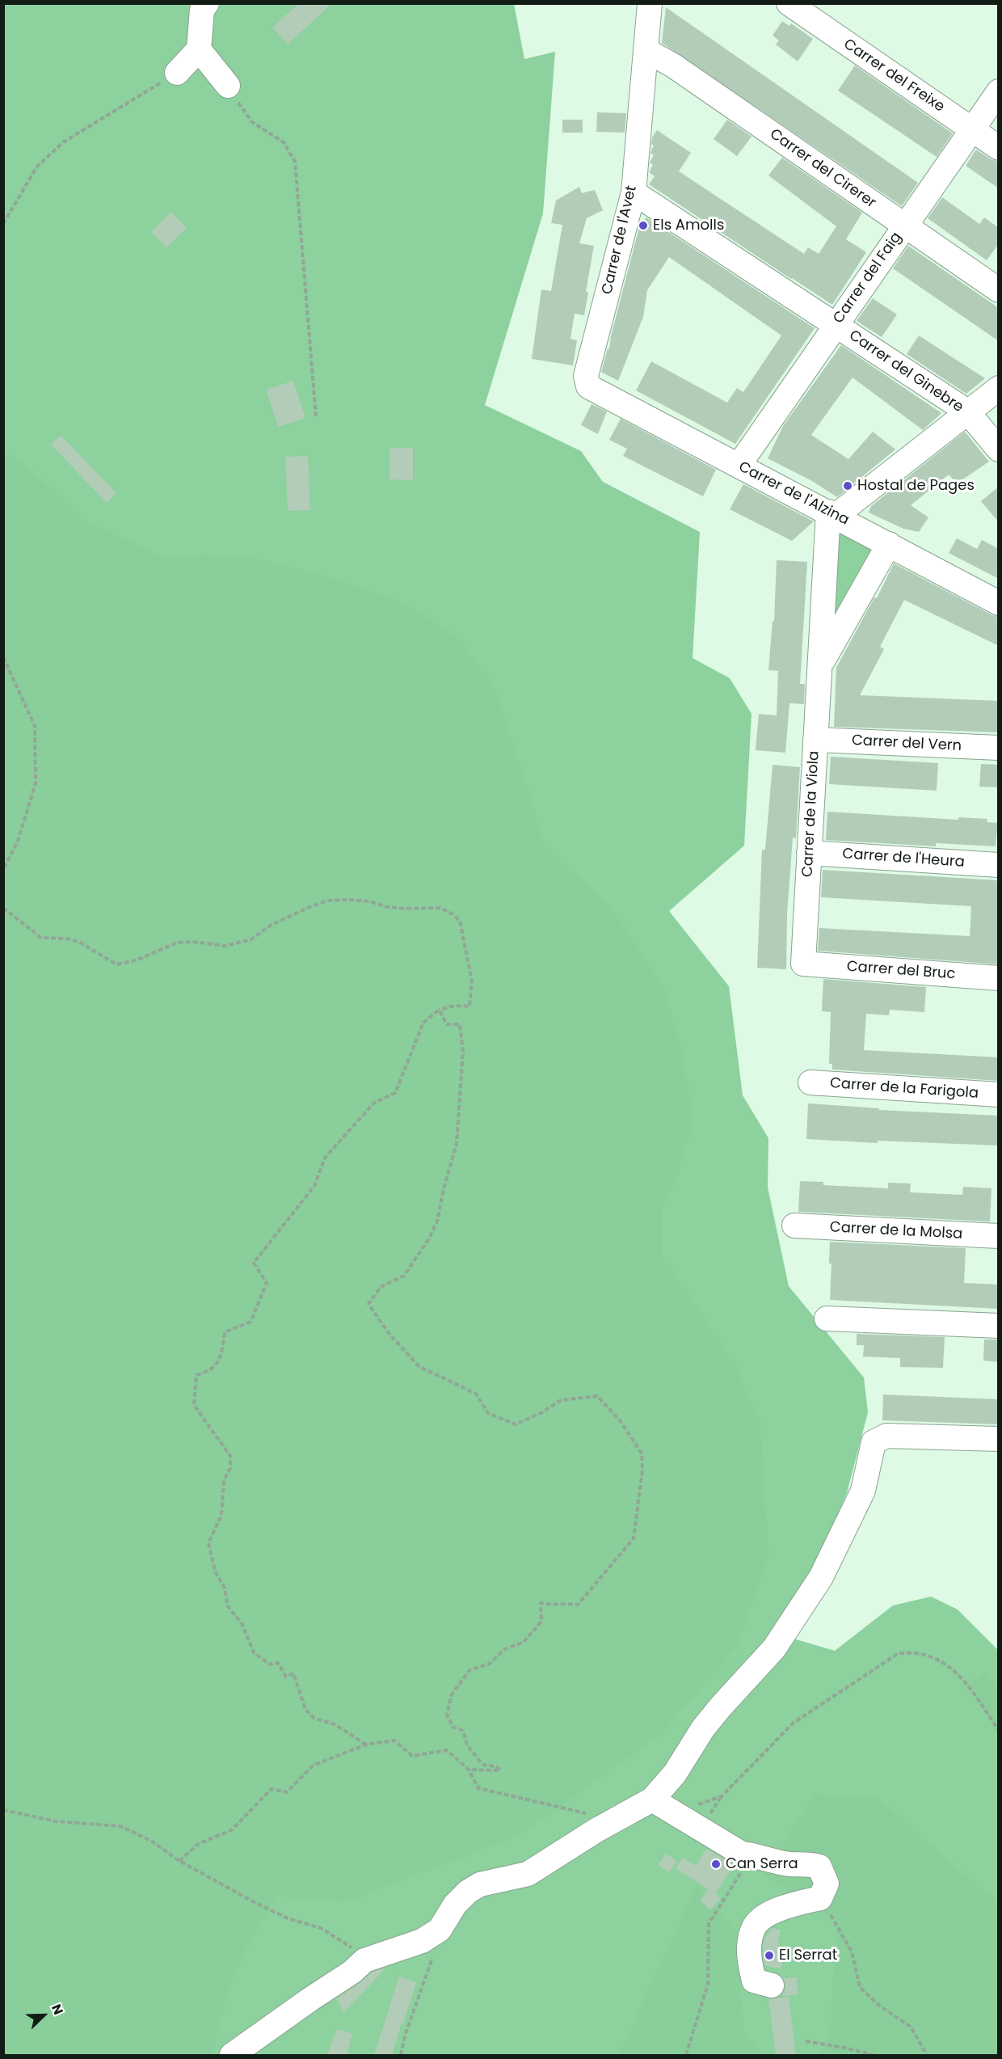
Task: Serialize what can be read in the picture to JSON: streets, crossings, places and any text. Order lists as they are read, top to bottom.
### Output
{
  "streets": {
    "street": [
      "Carrer del Freixe",
      "Carrer del Cirerer",
      "Carrer de l'Avet",
      "Carrer del Faig",
      "Carrer del Ginebre",
      "Carrer de l'Alzina",
      "Carrer del Vern",
      "Carrer de la Viola",
      "Carrer de l'Heura",
      "Carrer del Bruc",
      "Carrer de la Farigola",
      "Carrer de la Molsa"
    ]
  },
  "crossings": [
    ["Carrer del Freixe", "Carrer del Faig"],
    ["Carrer del Cirerer", "Carrer de l'Avet"],
    ["Carrer del Cirerer", "Carrer del Faig"],
    ["Carrer de l'Avet", "Carrer del Ginebre"],
    ["Carrer de l'Avet", "Carrer de l'Alzina"],
    ["Carrer del Faig", "Carrer del Ginebre"],
    ["Carrer del Faig", "Carrer de l'Alzina"],
    ["Carrer de l'Alzina", "Carrer de la Viola"],
    ["Carrer del Vern", "Carrer de la Viola"],
    ["Carrer de la Viola", "Carrer de l'Heura"],
    ["Carrer de la Viola", "Carrer del Bruc"]
  ],
  "places": [
    "Els Amolls",
    "Hostal de Pages",
    "Can Serra",
    "El Serrat"
  ],
  "north": "top right"
}
